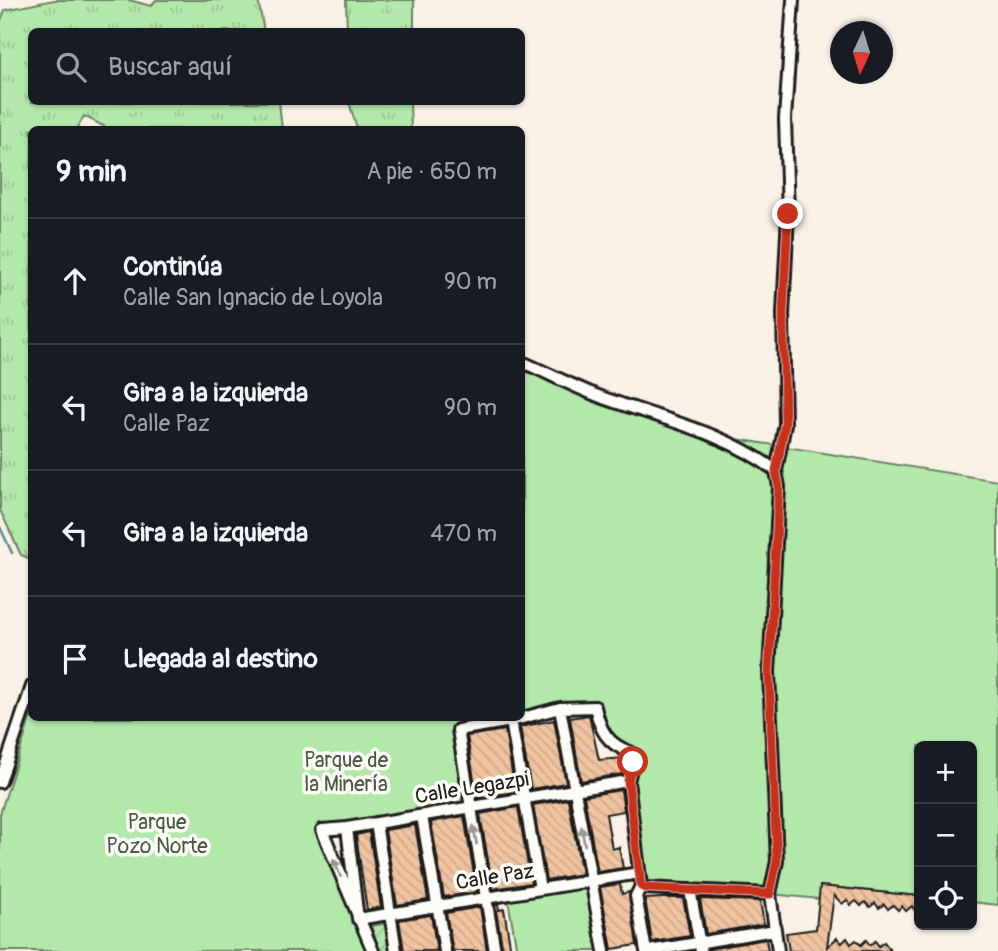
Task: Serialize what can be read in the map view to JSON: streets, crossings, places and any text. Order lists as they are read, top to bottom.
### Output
{
  "streets": {
    "street": ["Calle Legazpi", "Calle Paz"]
  },
  "crossings": [
    ["Calle Legazpi", "Calle Paz"]
  ],
  "parks": ["Parque de la Minería", "Parque Pozo Norte"],
  "north": "bottom",
  "page": {
    "search": "Buscar aquí",
    "heading": ["9 min", "A pie · 650 m"],
    "list": [
      ["Continúa", "Calle San Ignacio de Loyola", "90 m"],
      ["Gira a la izquierda", "Calle Paz", "90 m"],
      ["Gira a la izquierda", "470 m"],
      "Llegada al destino"
    ],
    "map_buttons": ["+", "−"]
  }
}
